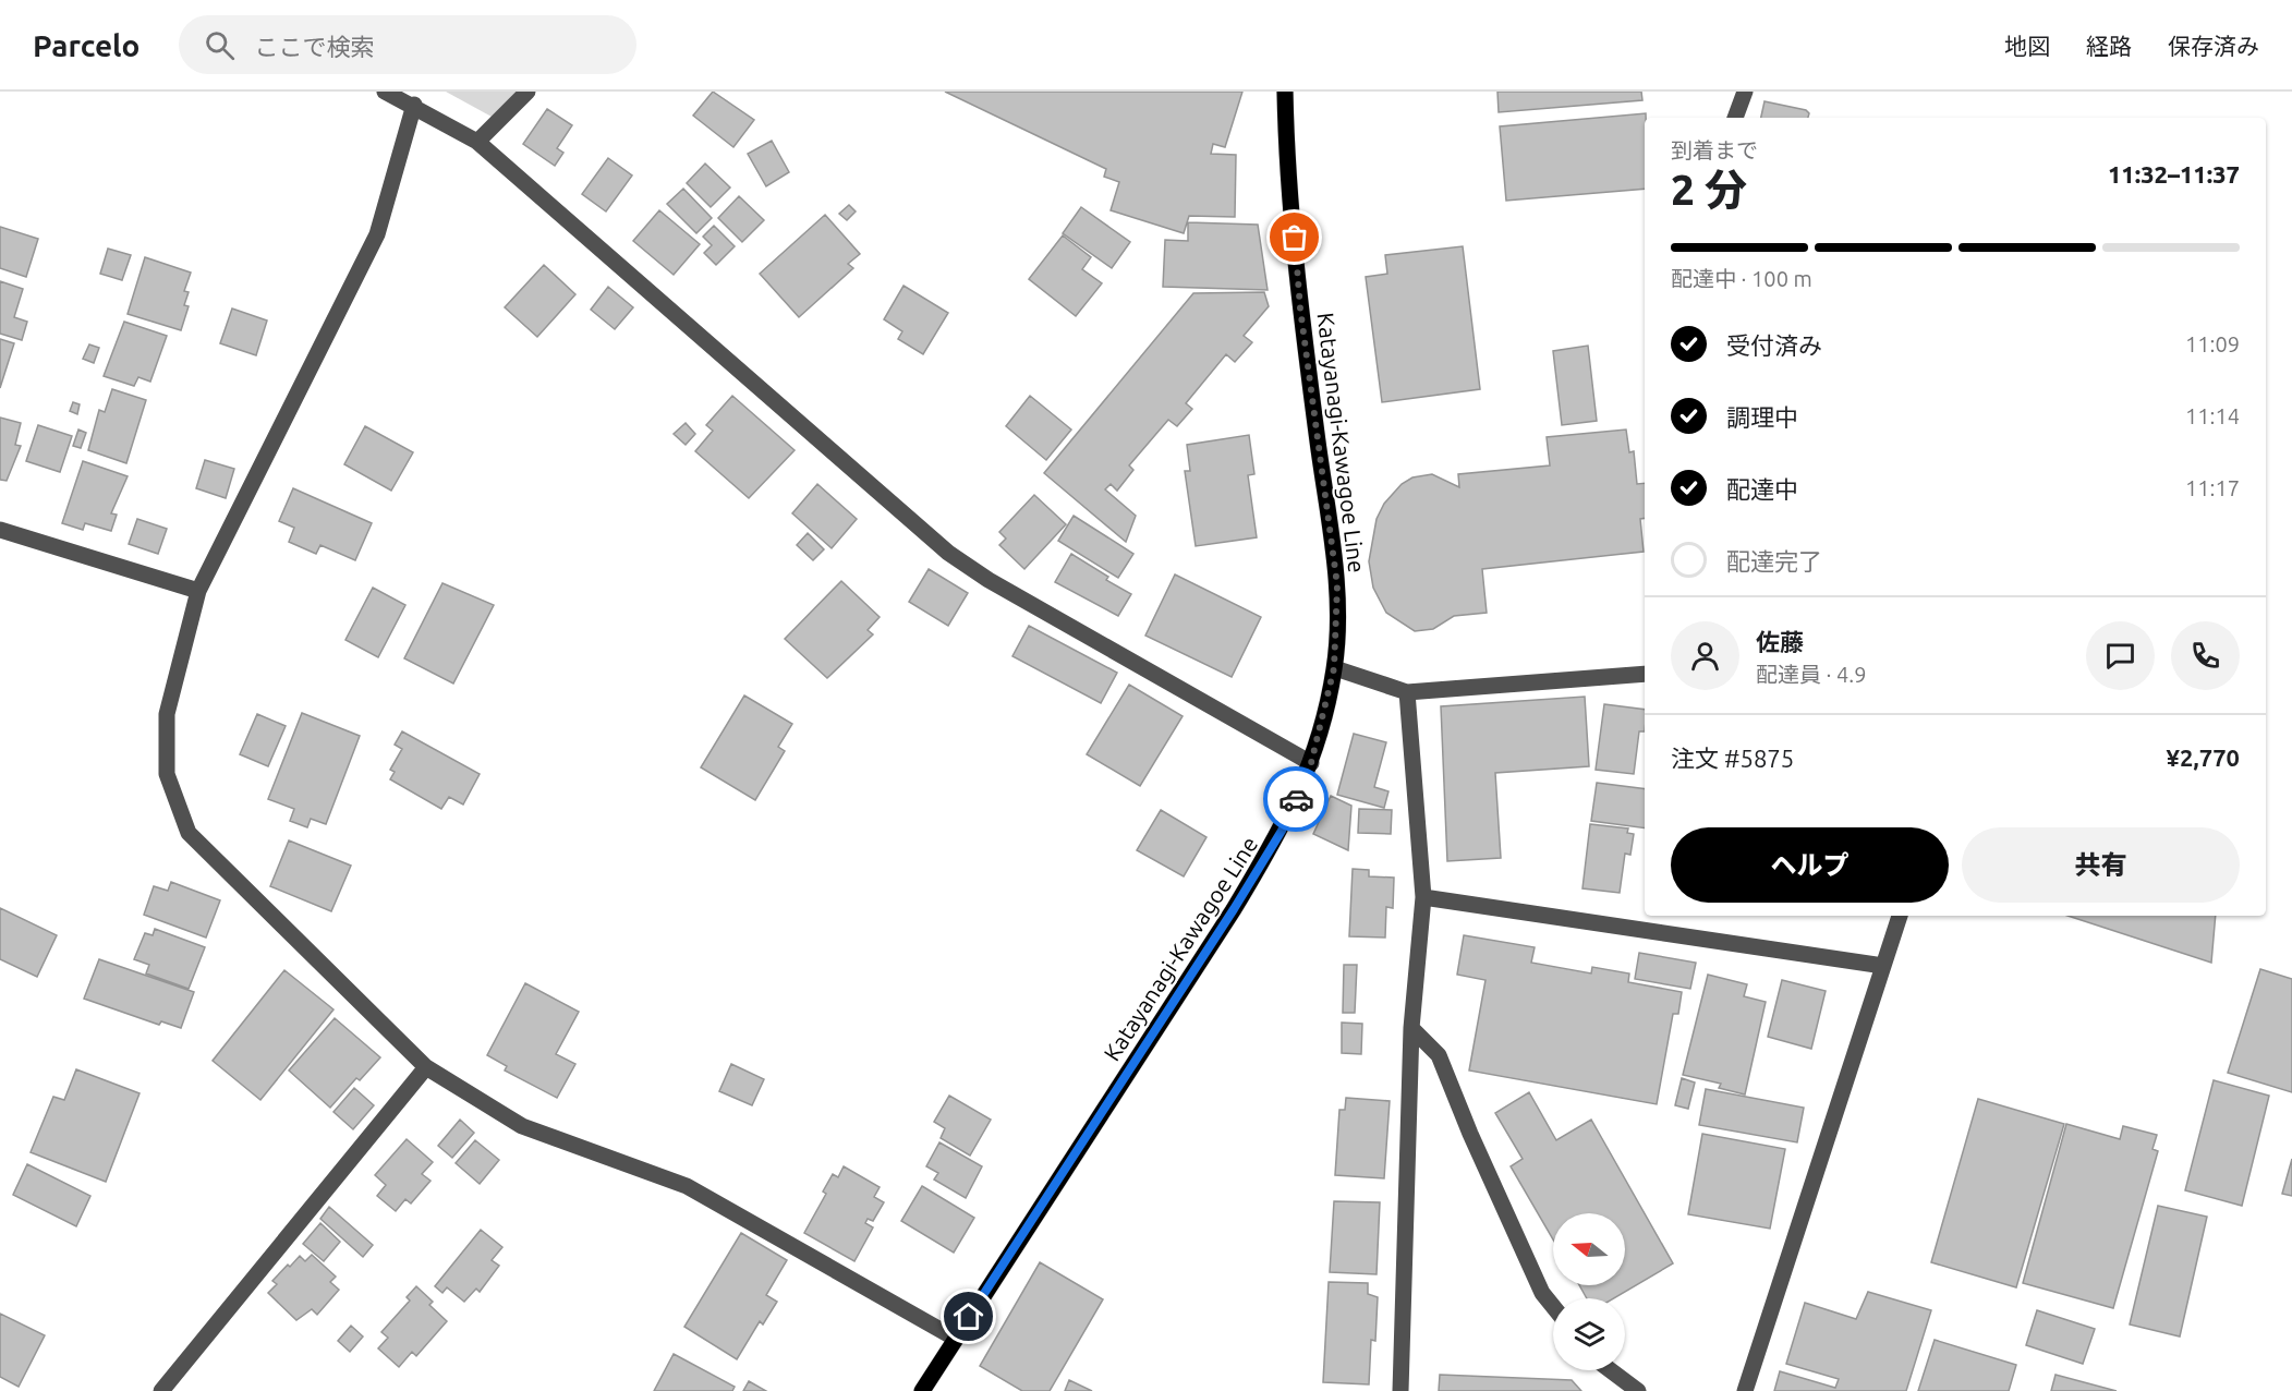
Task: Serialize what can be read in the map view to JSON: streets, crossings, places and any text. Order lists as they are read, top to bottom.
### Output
{
  "streets": {
    "main road": ["Katayanagi-Kawagoe Line"]
  },
  "north": "left",
  "page": {
    "header": "Parcelo",
    "search": "ここで検索",
    "nav": ["地図", "経路", "保存済み"],
    "heading": ["2 分", "到着まで", "11:32–11:37"],
    "panel": [
      "佐藤",
      "配達員 · 4.9",
      "注文 #5875",
      "¥2,770"
    ],
    "bar": "配達中 · 100 m",
    "list": [
      ["受付済み", "11:09"],
      ["調理中", "11:14"],
      ["配達中", "11:17"],
      "配達完了"
    ],
    "buttons": ["ヘルプ", "共有"]
  }
}
